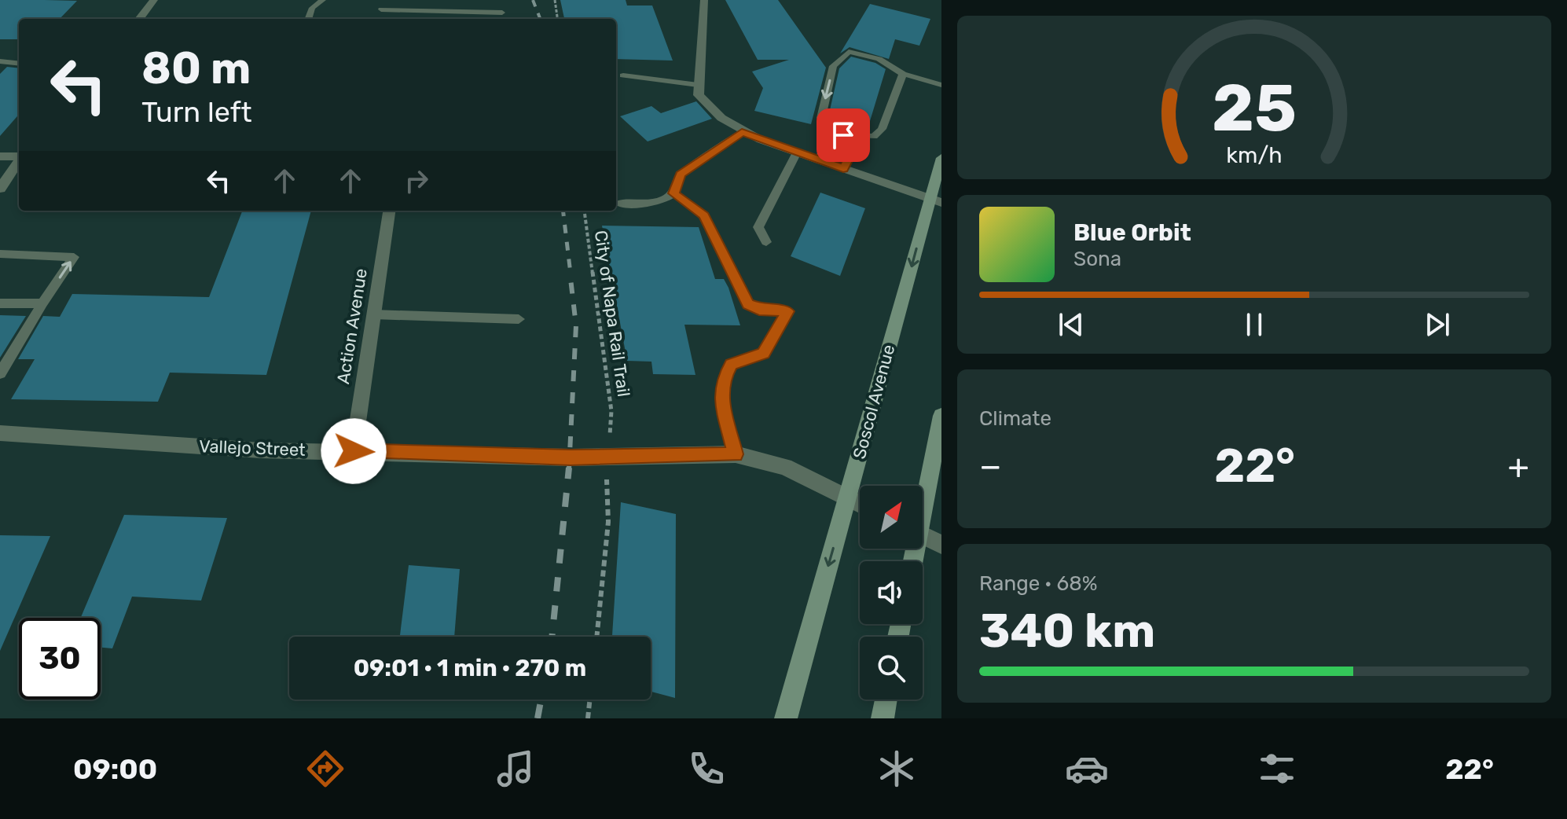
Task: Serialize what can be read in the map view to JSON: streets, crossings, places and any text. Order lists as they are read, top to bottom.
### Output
{
  "streets": {
    "main road": ["Soscol Avenue"],
    "street": ["Action Avenue", "Vallejo Street"],
    "path": ["City of Napa Rail Trail"]
  },
  "crossings": [
    ["Action Avenue", "Vallejo Street"],
    ["Soscol Avenue", "Vallejo Street"]
  ],
  "one_way": ["Soscol Avenue"],
  "north": "top right",
  "page": {
    "turn": ["80 m", "Turn left"],
    "song": ["Blue Orbit", "Sona"],
    "tile": [
      "Climate",
      ["Range · 68%", "340 km"]
    ],
    "heat": ["−", "22°", "+"],
    "limit": "30",
    "trip": "09:01 · 1 min · 270 m",
    "tabs": ["09:00", "22°"],
    "gauge": ["25", "km/h"]
  }
}
